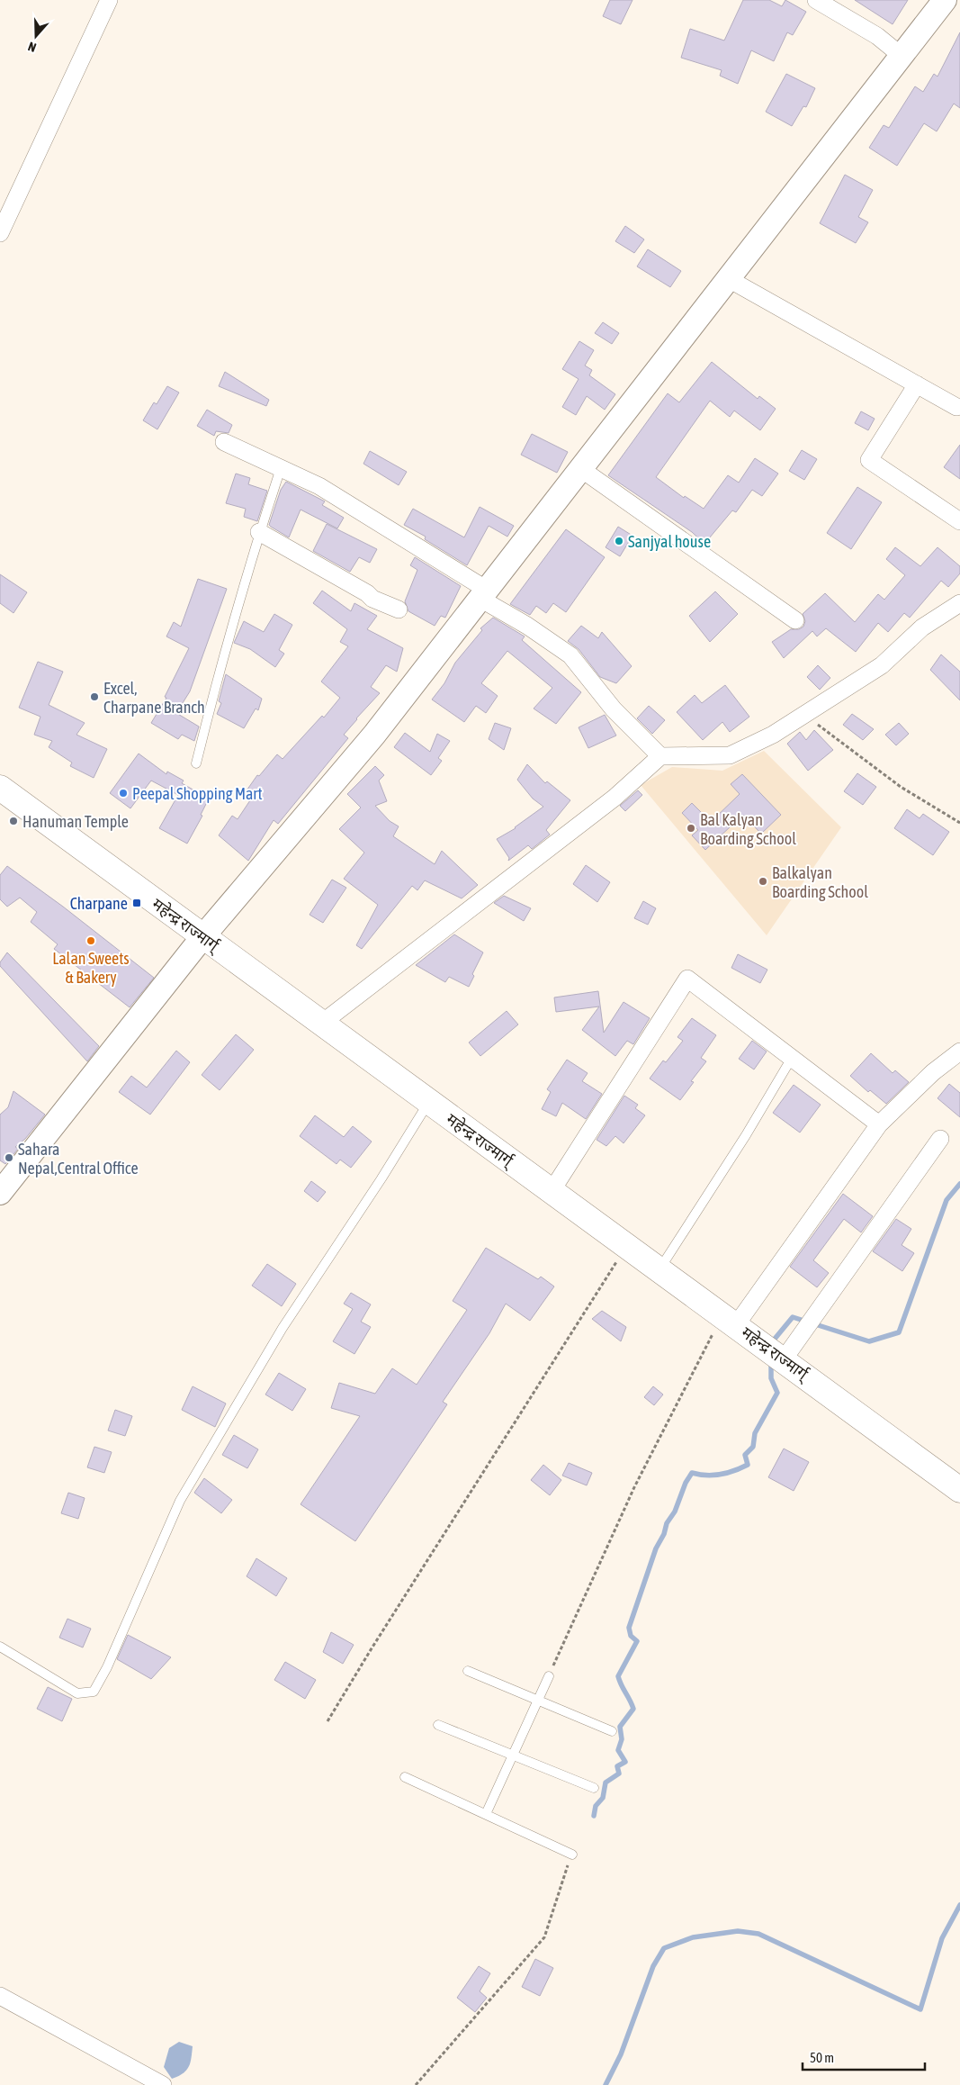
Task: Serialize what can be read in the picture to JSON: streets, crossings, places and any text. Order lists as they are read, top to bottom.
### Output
{
  "streets": {
    "highway": ["महेन्द्र राज्मार्ग्"]
  },
  "places": {
    "other": [
      "Sanjyal house",
      "Excel, Charpane Branch",
      "Peepal Shopping Mart",
      "Hanuman Temple",
      "Bal Kalyan Boarding School",
      "Balkalyan Boarding School",
      "Lalan Sweets & Bakery",
      "Sahara Nepal,Central Office"
    ],
    "transit": ["Charpane"]
  },
  "scale_bar": "50 m",
  "north": "bottom"
}
